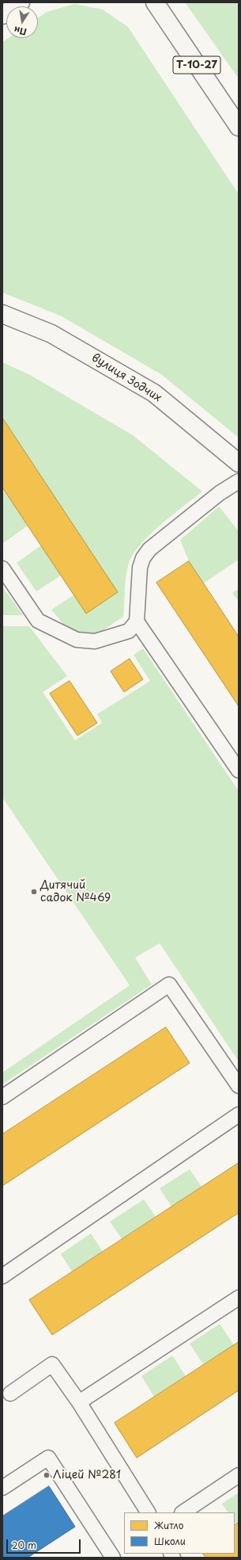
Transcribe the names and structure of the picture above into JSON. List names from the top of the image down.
{
  "streets": {
    "main road": ["Т-10-27", "вулиця Зодчих"]
  },
  "places": ["Дитячий садок №469", "Ліцей №281"],
  "legend": ["Житло", "Школи"],
  "scale_bar": "20 m",
  "north": "bottom"
}
